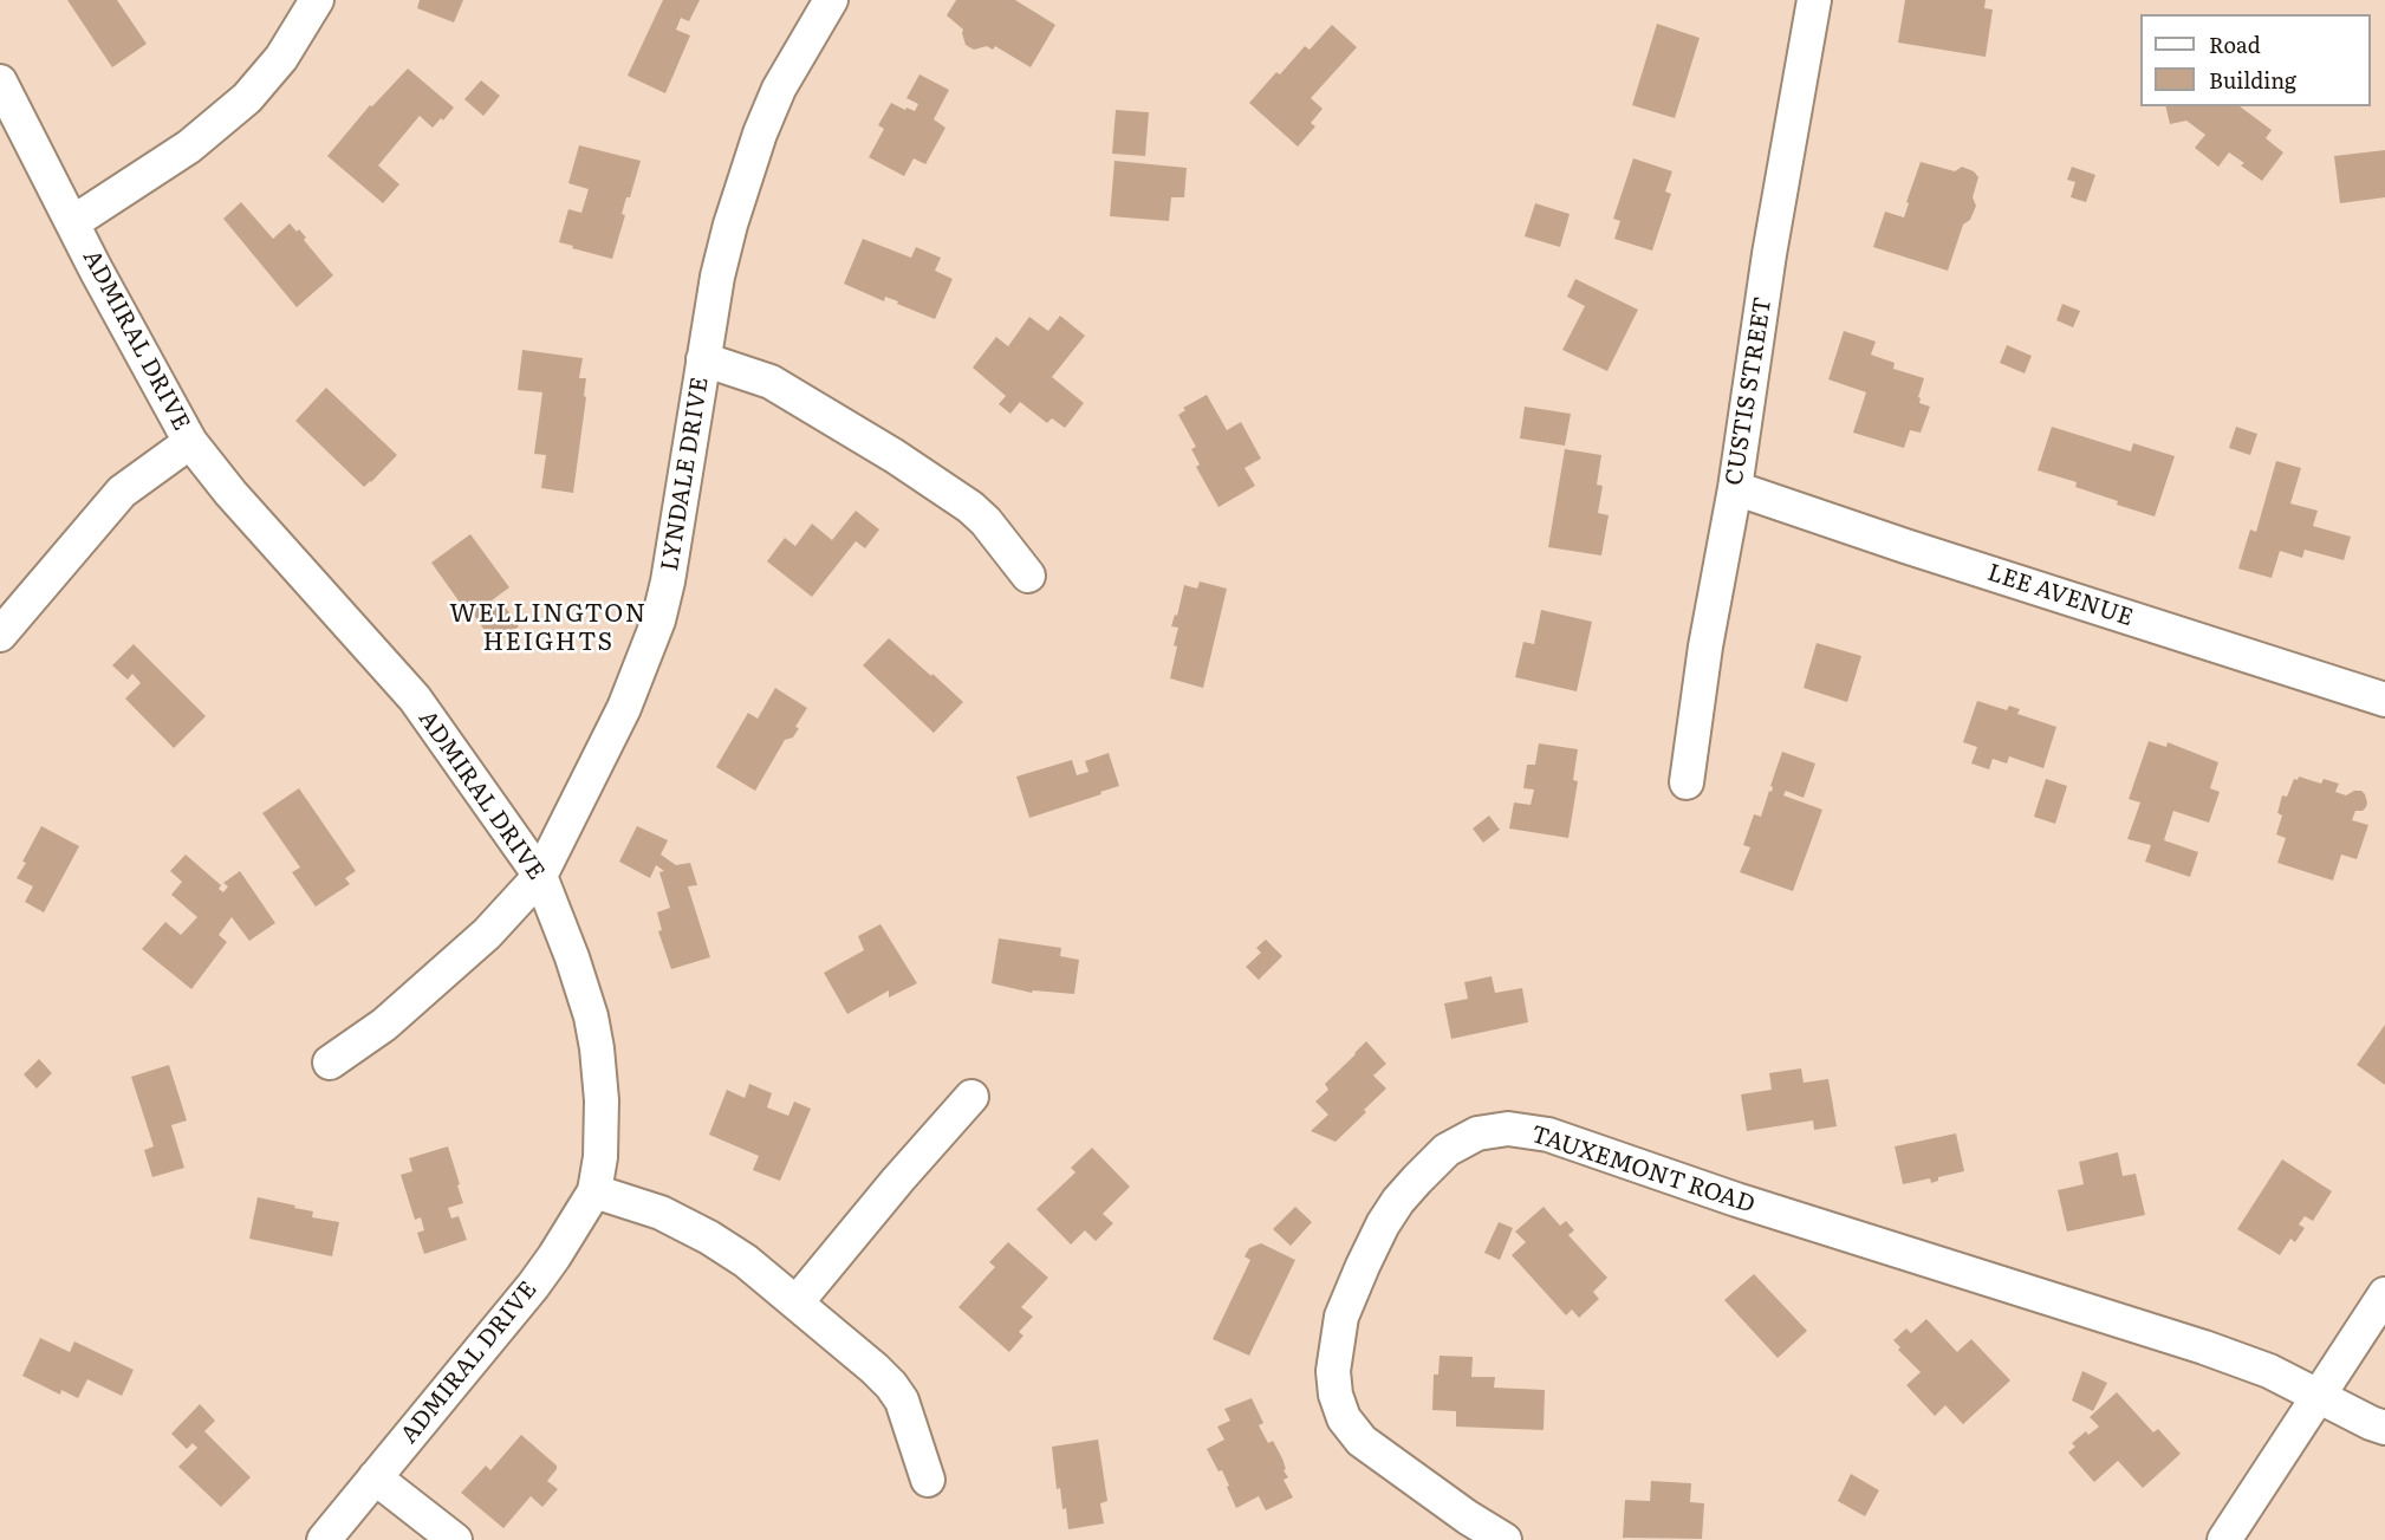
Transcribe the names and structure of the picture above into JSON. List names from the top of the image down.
{
  "streets": {
    "street": [
      "ADMIRAL DRIVE",
      "CUSTIS STREET",
      "LYNDALE DRIVE",
      "LEE AVENUE",
      "TAUXEMONT ROAD"
    ]
  },
  "crossings": [
    ["ADMIRAL DRIVE", "LYNDALE DRIVE"],
    ["CUSTIS STREET", "LEE AVENUE"]
  ],
  "districts": ["WELLINGTON HEIGHTS"],
  "legend": ["Road", "Building"]
}
